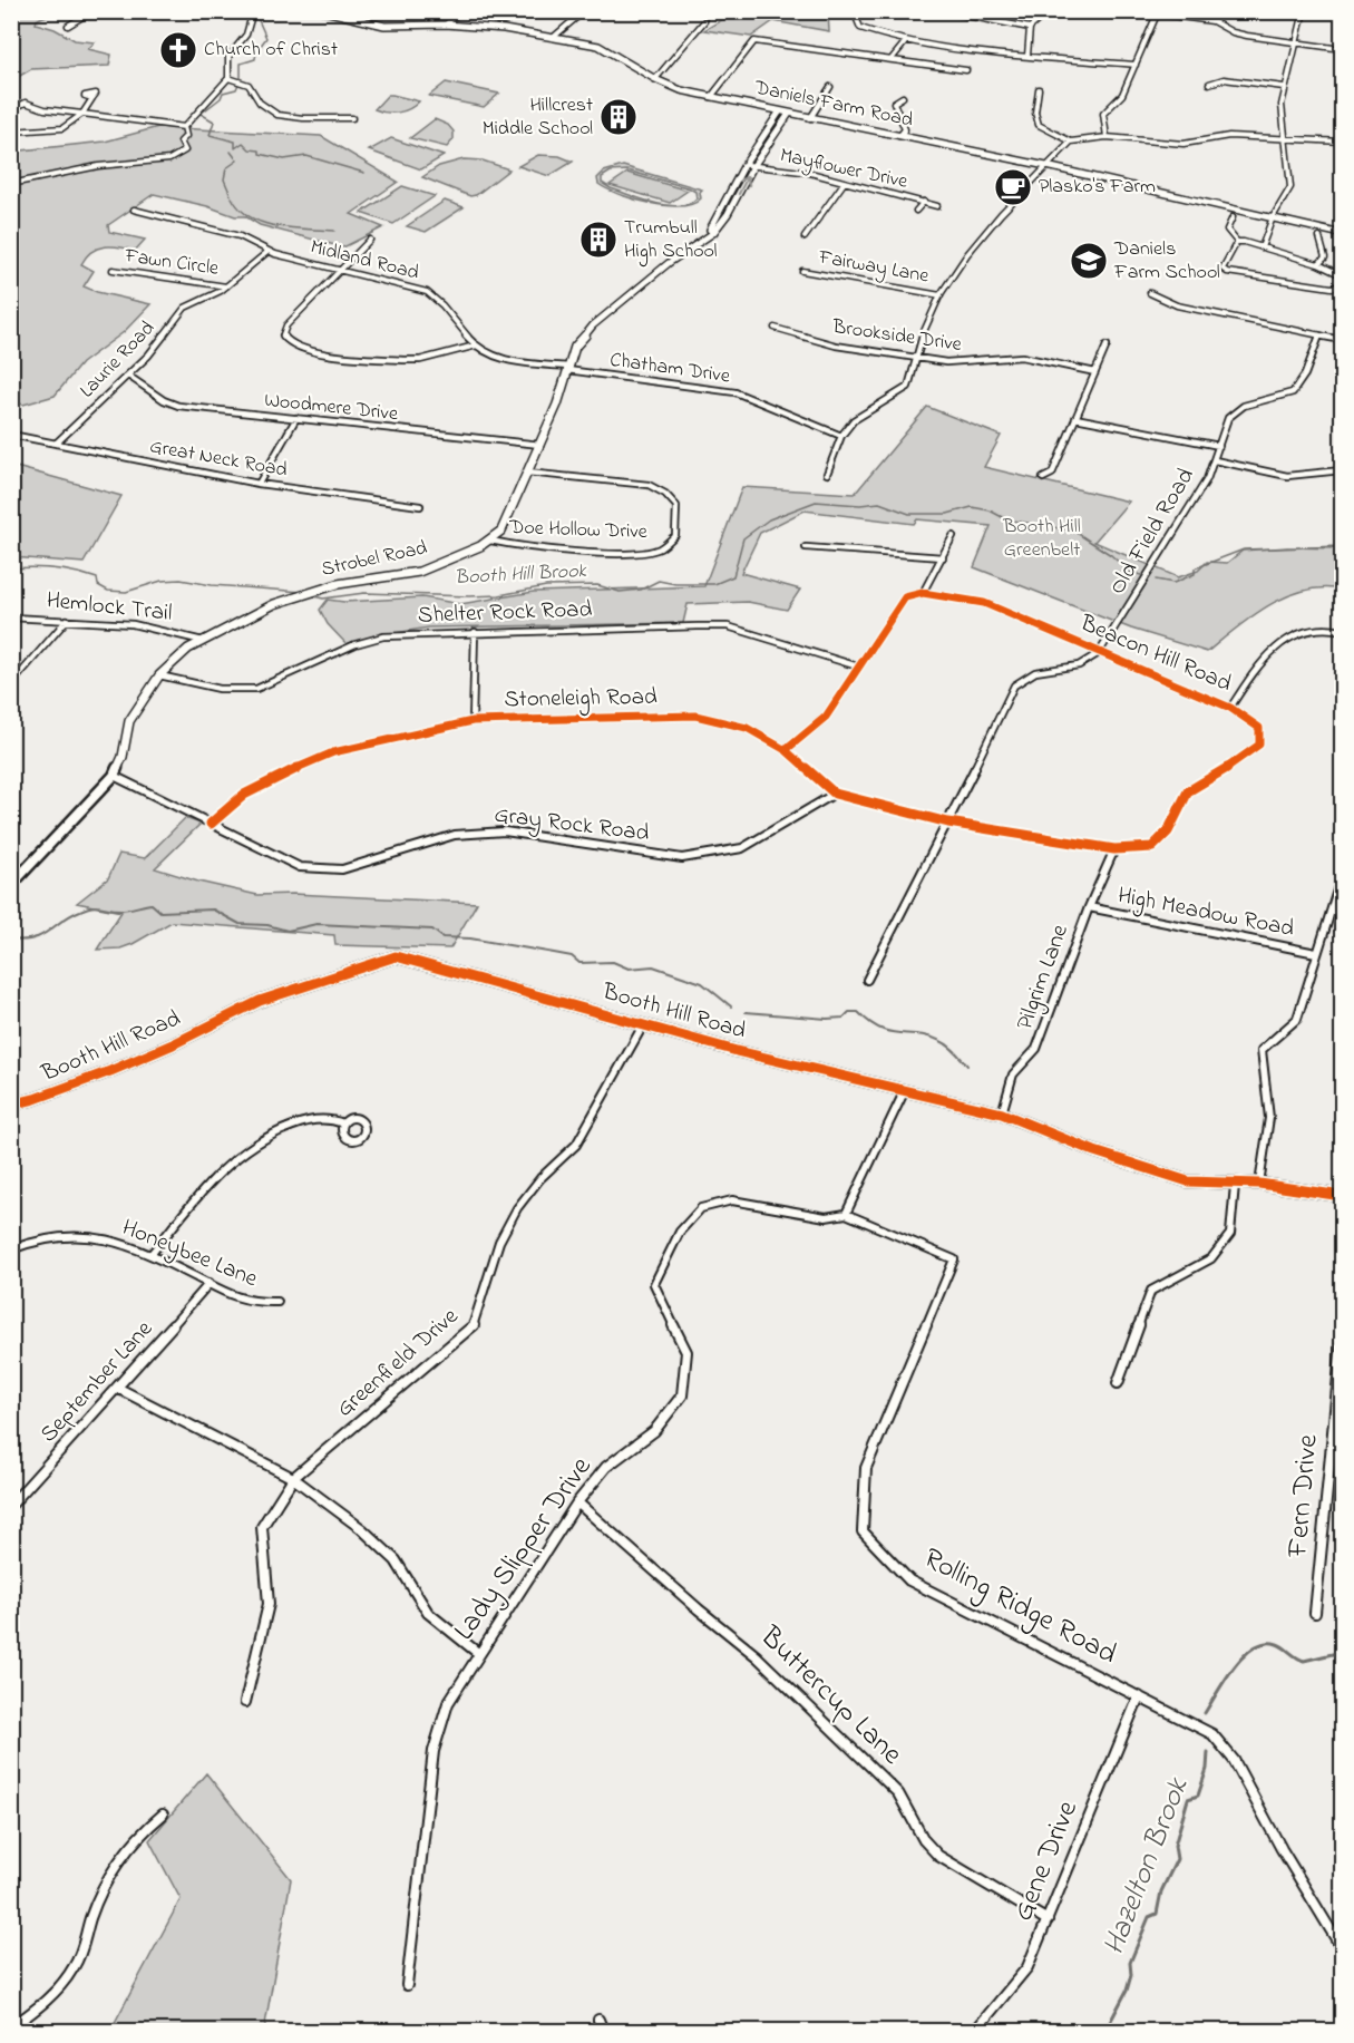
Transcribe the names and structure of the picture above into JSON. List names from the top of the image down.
{
  "streets": {
    "main road": ["Daniels Farm Road"],
    "street": [
      "Mayflower Drive",
      "Midland Road",
      "Fawn Circle",
      "Fairway Lane",
      "Brookside Drive",
      "Laurie Road",
      "Chatham Drive",
      "Woodmere Drive",
      "Great Neck Road",
      "Doe Hollow Drive",
      "Old Field Road",
      "Strobel Road",
      "Hemlock Trail",
      "Shelter Rock Road",
      "Beacon Hill Road",
      "Stoneleigh Road",
      "Gray Rock Road",
      "High Meadow Road",
      "Pilgrim Lane",
      "Booth Hill Road",
      "Honeybee Lane",
      "Greenfield Drive",
      "September Lane",
      "Fern Drive",
      "Lady Slipper Drive",
      "Rolling Ridge Road",
      "Buttercup Lane",
      "Gene Drive"
    ]
  },
  "crossings": [
    ["Daniels Farm Road", "Strobel Road"],
    ["Mayflower Drive", "Strobel Road"],
    ["Midland Road", "Laurie Road"],
    ["Midland Road", "Chatham Drive"],
    ["Midland Road", "Strobel Road"],
    ["Fawn Circle", "Laurie Road"],
    ["Laurie Road", "Woodmere Drive"],
    ["Laurie Road", "Great Neck Road"],
    ["Chatham Drive", "Strobel Road"],
    ["Woodmere Drive", "Strobel Road"],
    ["Doe Hollow Drive", "Strobel Road"],
    ["Old Field Road", "Beacon Hill Road"],
    ["Strobel Road", "Hemlock Trail"],
    ["Strobel Road", "Shelter Rock Road"],
    ["Strobel Road", "Gray Rock Road"],
    ["Shelter Rock Road", "Beacon Hill Road"],
    ["Beacon Hill Road", "Stoneleigh Road"],
    ["Beacon Hill Road", "Pilgrim Lane"],
    ["Stoneleigh Road", "Gray Rock Road"],
    ["High Meadow Road", "Pilgrim Lane"],
    ["Pilgrim Lane", "Booth Hill Road"],
    ["Booth Hill Road", "Greenfield Drive"],
    ["Honeybee Lane", "September Lane"],
    ["Lady Slipper Drive", "Rolling Ridge Road"],
    ["Lady Slipper Drive", "Buttercup Lane"],
    ["Rolling Ridge Road", "Gene Drive"],
    ["Buttercup Lane", "Gene Drive"]
  ],
  "water": ["Booth Hill Brook", "Hazelton Brook"],
  "parks": ["Booth Hill Greenbelt"],
  "places": {
    "church": ["Church of Christ"],
    "building": ["Hillcrest Middle School", "Trumbull High School"],
    "cafe": ["Plasko's Farm"],
    "school or university": ["Daniels Farm School"]
  }
}
